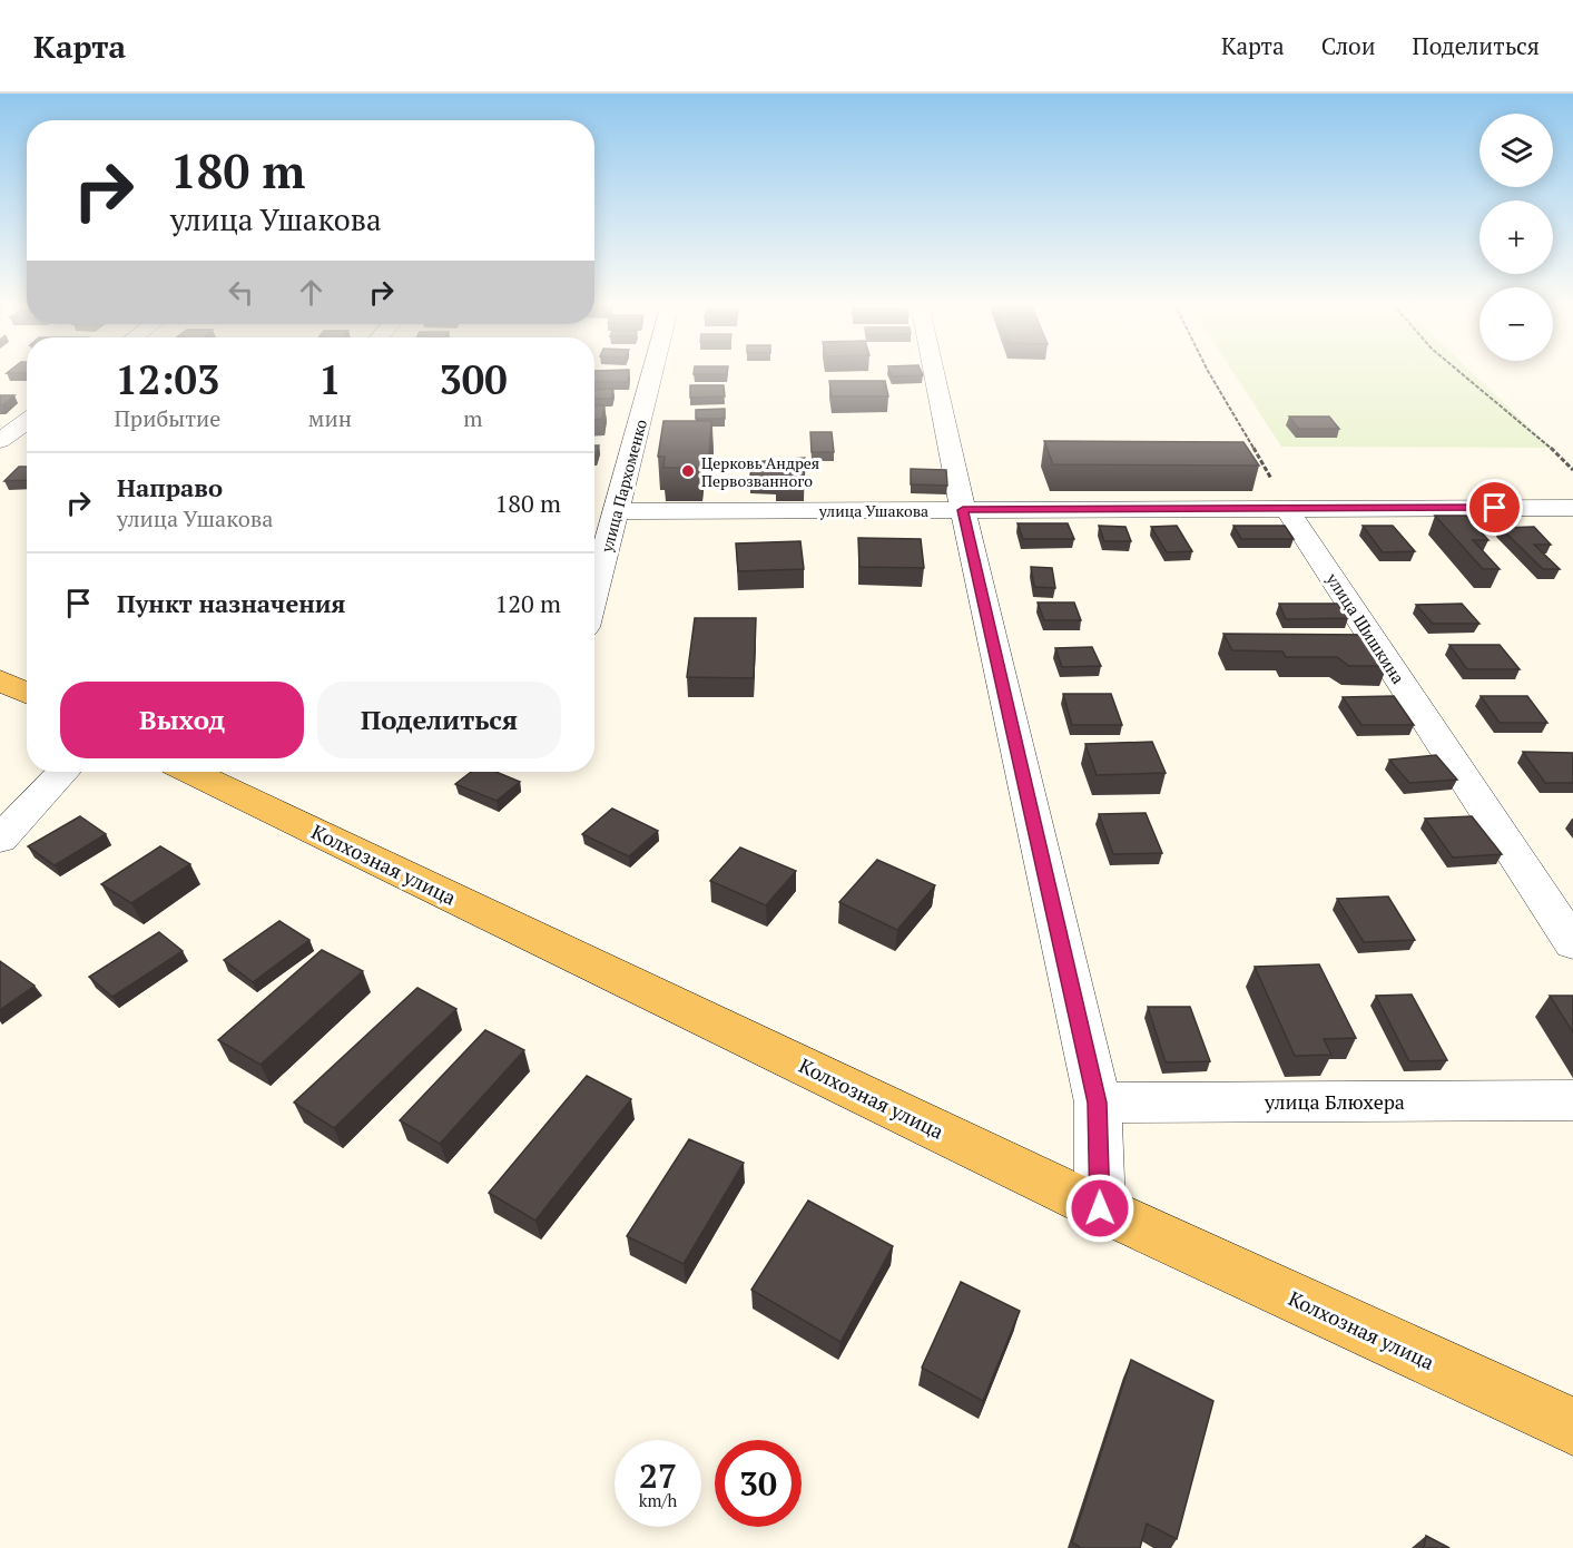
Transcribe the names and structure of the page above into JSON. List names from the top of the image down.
{
  "streets": {
    "main road": ["Колхозная улица"],
    "street": [
      "улица Пархоменко",
      "улица Ушакова",
      "улица Шишкина",
      "улица Блюхера"
    ]
  },
  "crossings": [
    ["улица Пархоменко", "улица Ушакова"],
    ["улица Ушакова", "улица Шишкина"]
  ],
  "places": ["Церковь Андрея Первозванного"],
  "page": {
    "header": "Карта",
    "nav": ["Карта", "Слои", "Поделиться"],
    "map_buttons": ["+", "−"],
    "turn": ["180 m", "улица Ушакова"],
    "eta": [
      "12:03",
      "Прибытие",
      "1",
      "мин",
      "300",
      "m"
    ],
    "list": [
      {
        "name": "Направо",
        "note": "улица Ушакова",
        "value": "180 m"
      },
      {
        "name": "Пункт назначения",
        "value": "120 m"
      }
    ],
    "buttons": ["Выход", "Поделиться"],
    "speed": "27 km/h",
    "limit": "30"
  }
}
